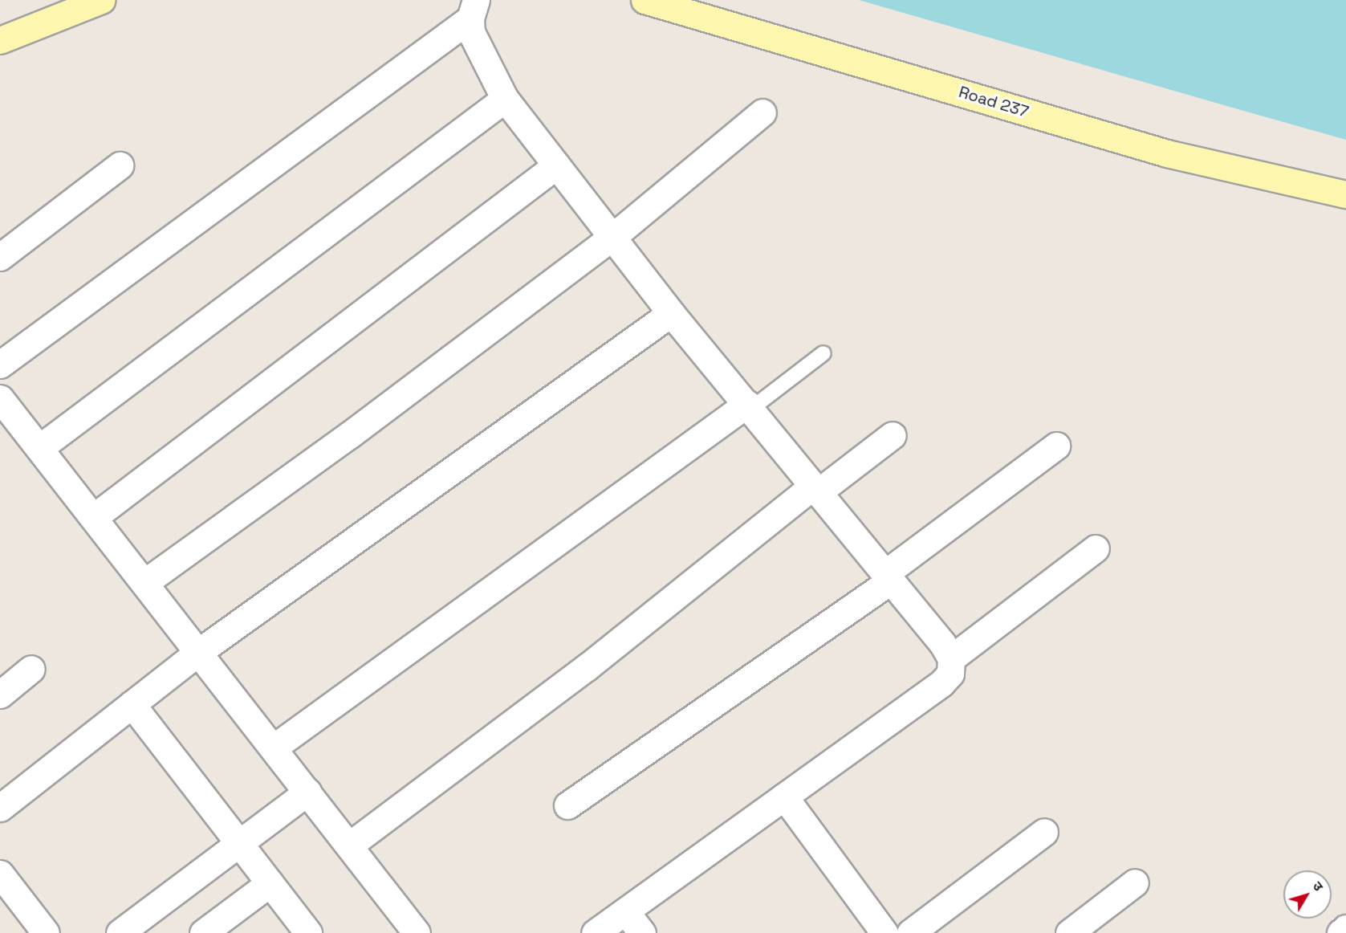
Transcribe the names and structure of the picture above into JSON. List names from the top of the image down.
{
  "streets": {
    "street": ["Road 237"]
  },
  "north": "top right"
}
